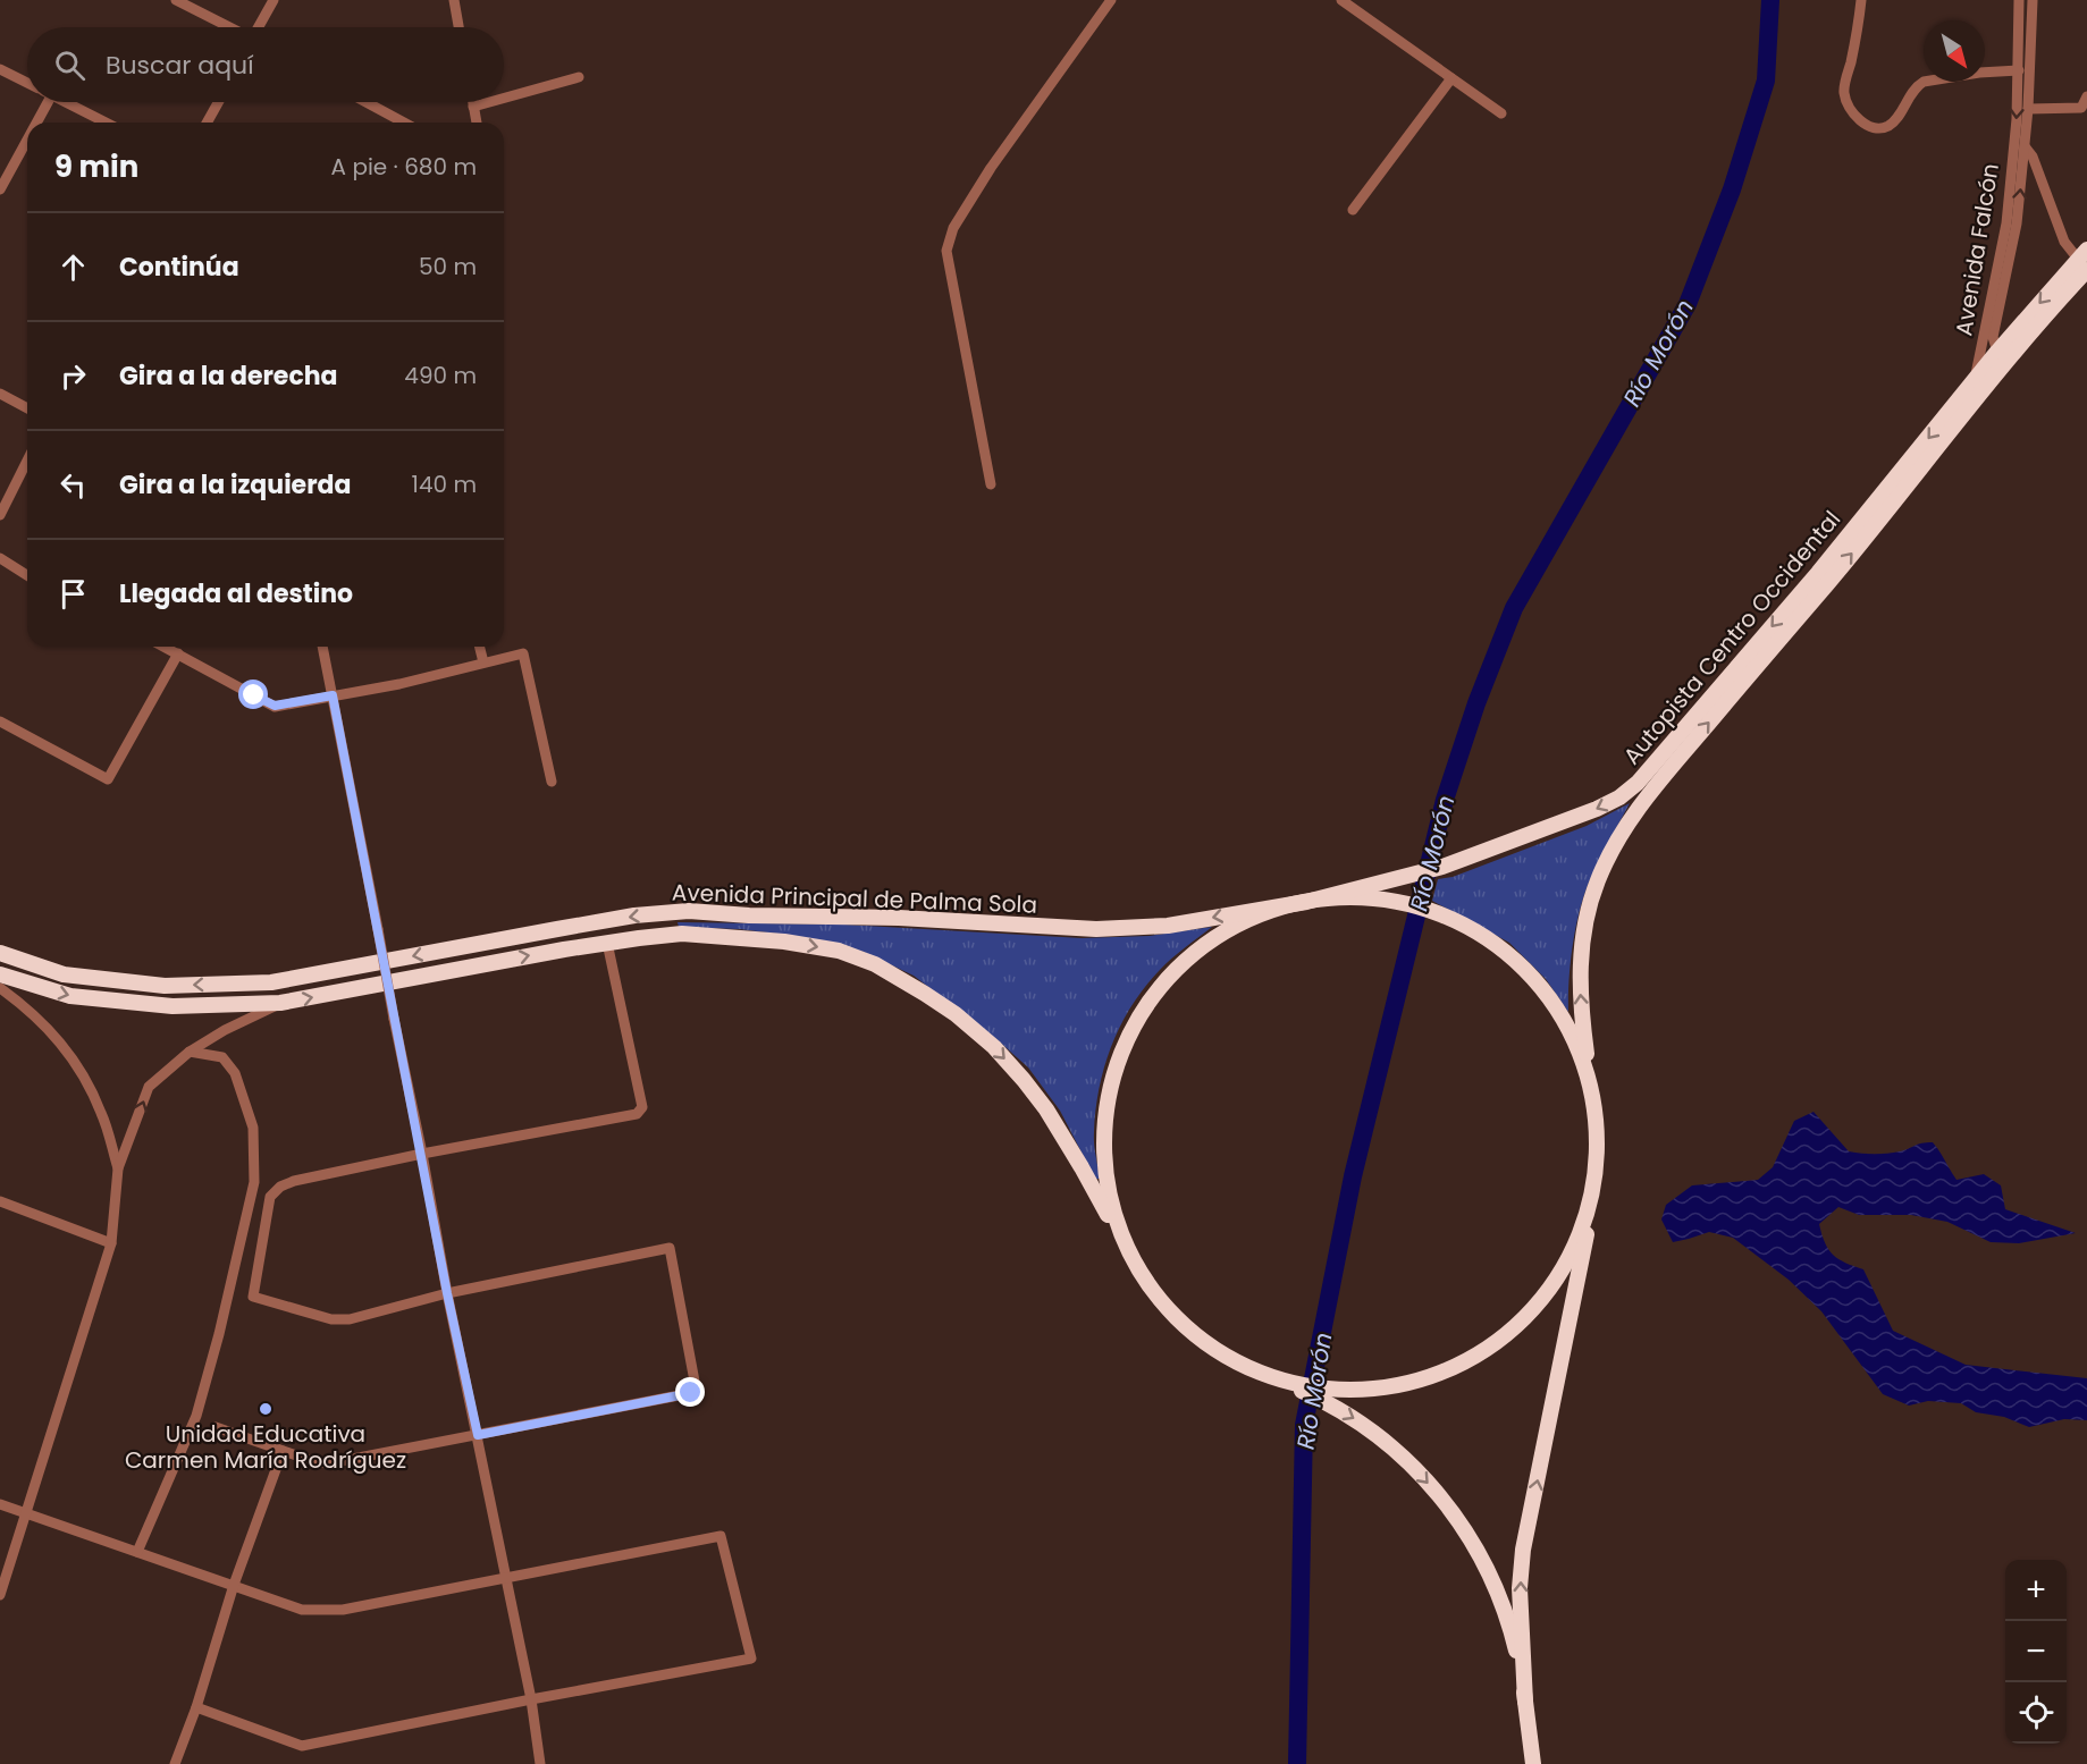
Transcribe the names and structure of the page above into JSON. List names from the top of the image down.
{
  "streets": {
    "highway": ["Autopista Centro Occidental", "Avenida Principal de Palma Sola"],
    "street": ["Avenida Falcón"]
  },
  "crossings": [
    ["Avenida Falcón", "Autopista Centro Occidental"],
    ["Autopista Centro Occidental", "Avenida Principal de Palma Sola"]
  ],
  "water": ["Río Morón"],
  "places": ["Unidad Educativa Carmen María Rodríguez"],
  "north": "bottom right",
  "page": {
    "search": "Buscar aquí",
    "heading": ["9 min", "A pie · 680 m"],
    "list": [
      ["Continúa", "50 m"],
      ["Gira a la derecha", "490 m"],
      ["Gira a la izquierda", "140 m"],
      "Llegada al destino"
    ],
    "map_buttons": ["+", "−"]
  }
}
